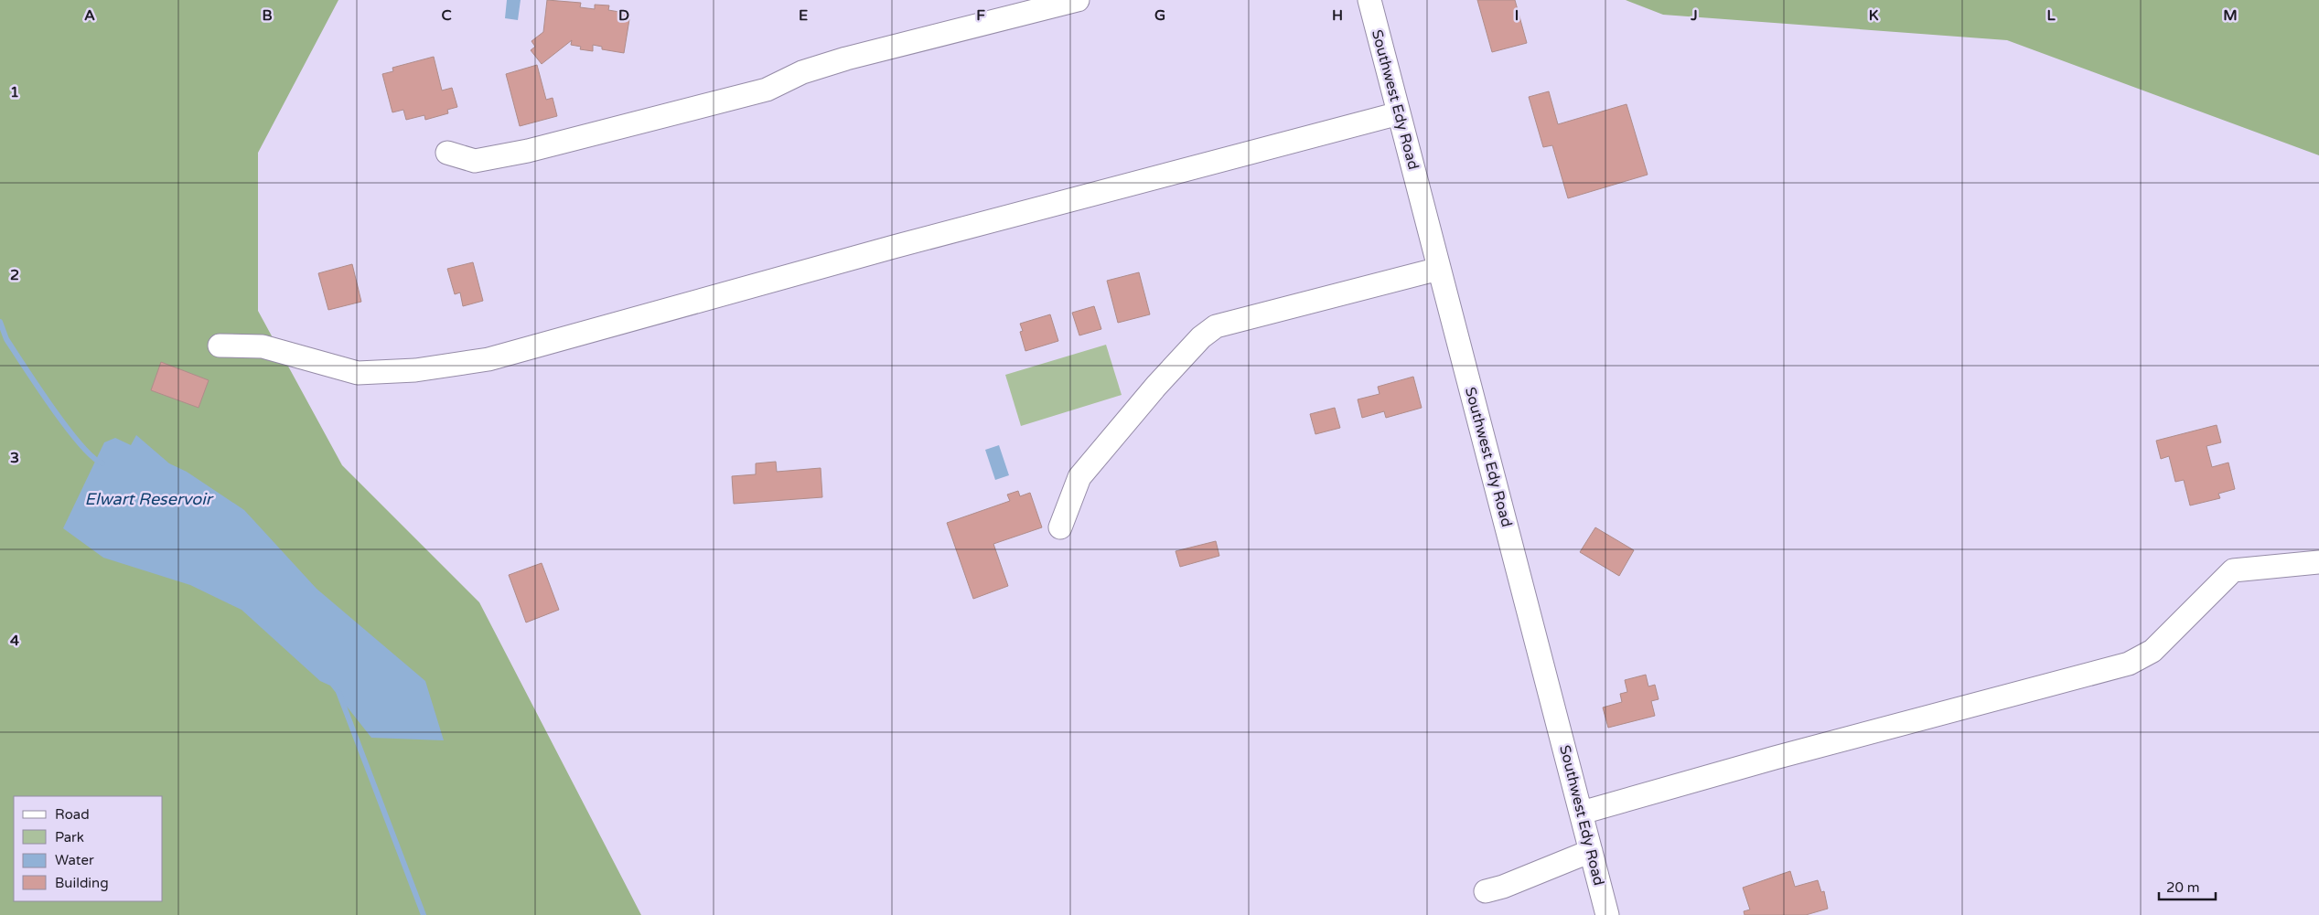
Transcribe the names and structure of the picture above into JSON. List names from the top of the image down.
{
  "streets": {
    "street": ["Southwest Edy Road"]
  },
  "water": ["Elwart Reservoir"],
  "legend": [
    "Road",
    "Park",
    "Water",
    "Building"
  ],
  "scale_bar": "20 m",
  "grid": {
    "columns": [
      "A",
      "B",
      "C",
      "D",
      "E",
      "F",
      "G",
      "H",
      "I",
      "J",
      "K",
      "L",
      "M"
    ],
    "rows": [
      "1",
      "2",
      "3",
      "4"
    ]
  }
}
